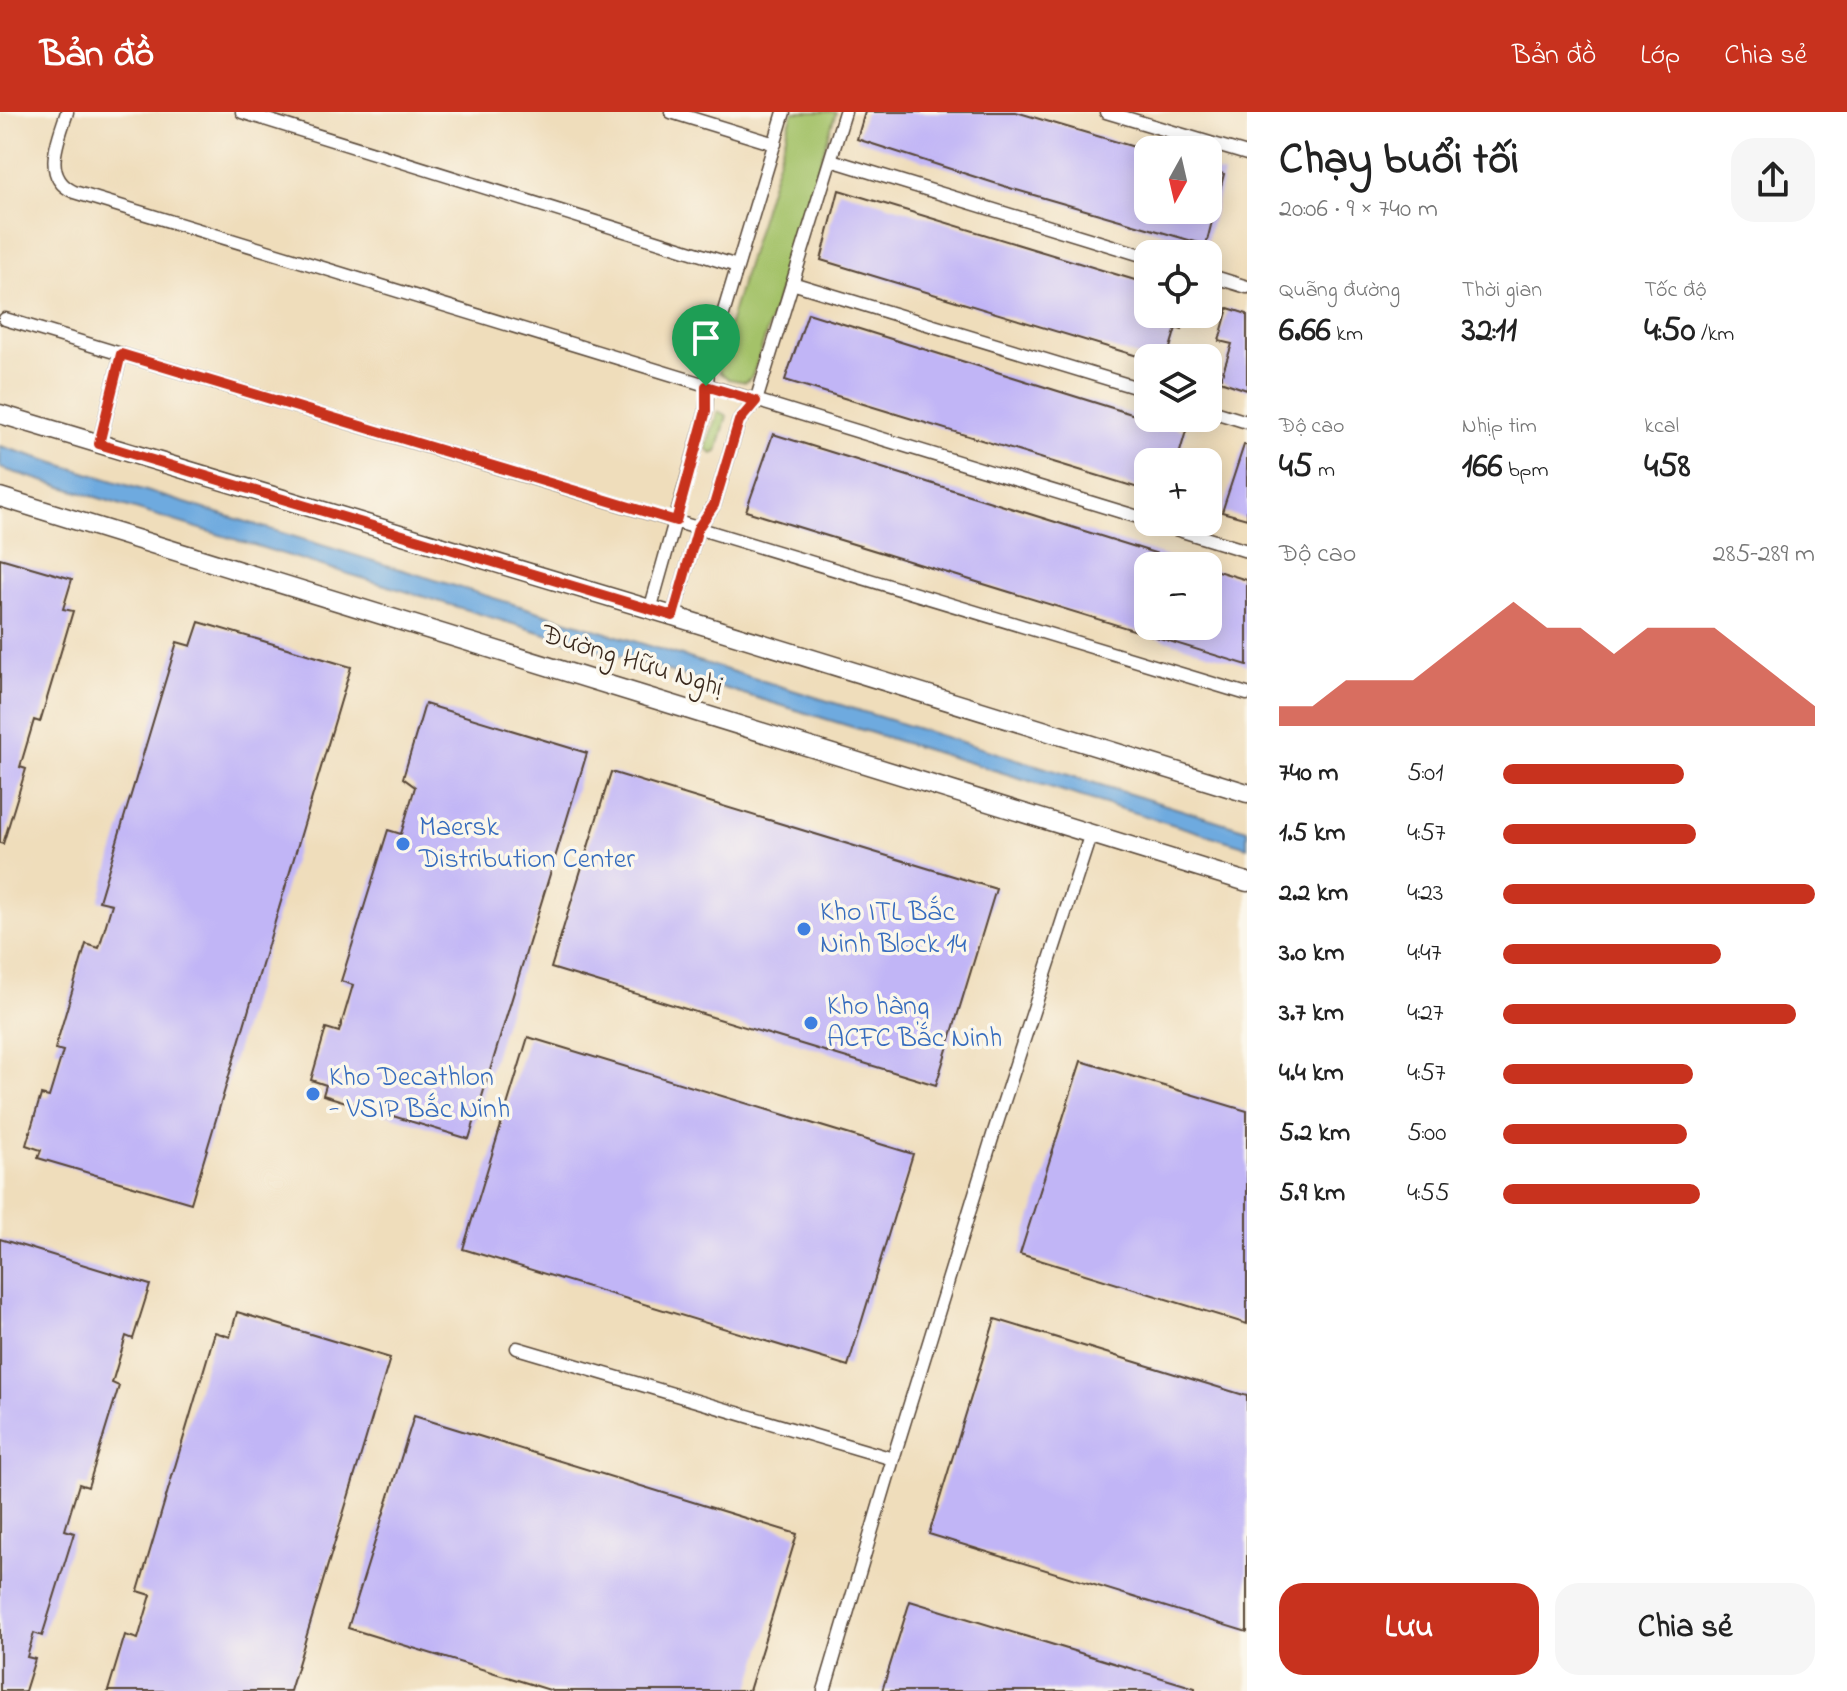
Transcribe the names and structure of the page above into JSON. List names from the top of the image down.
{
  "streets": {
    "main road": ["Đường Hữu Nghị"]
  },
  "places": [
    "Maersk Distribution Center",
    "Kho ITL Bắc Ninh Block 14",
    "Kho hàng ACFC Bắc Ninh",
    "Kho Decathlon - VSIP Bắc Ninh"
  ],
  "north": "bottom",
  "page": {
    "header": "Bản đồ",
    "nav": ["Bản đồ", "Lớp", "Chia sẻ"],
    "heading": ["Chạy buổi tối", "20:06 · 9 × 740 m"],
    "map_buttons": ["+", "−"],
    "stats": [
      ["Quãng đường", "6.66 km"],
      ["Thời gian", "32:11"],
      ["Tốc độ", "4:50 /km"],
      ["Độ cao", "45 m"],
      ["Nhịp tim", "166 bpm"],
      ["kcal", "458"]
    ],
    "chart": ["Độ cao", "285–289 m"],
    "list": [
      {
        "name": "740 m",
        "note": "5:01"
      },
      {
        "name": "1.5 km",
        "note": "4:57"
      },
      {
        "name": "2.2 km",
        "note": "4:23"
      },
      {
        "name": "3.0 km",
        "note": "4:47"
      },
      {
        "name": "3.7 km",
        "note": "4:27"
      },
      {
        "name": "4.4 km",
        "note": "4:57"
      },
      {
        "name": "5.2 km",
        "note": "5:00"
      },
      {
        "name": "5.9 km",
        "note": "4:55"
      }
    ],
    "buttons": ["Lưu", "Chia sẻ"]
  }
}
